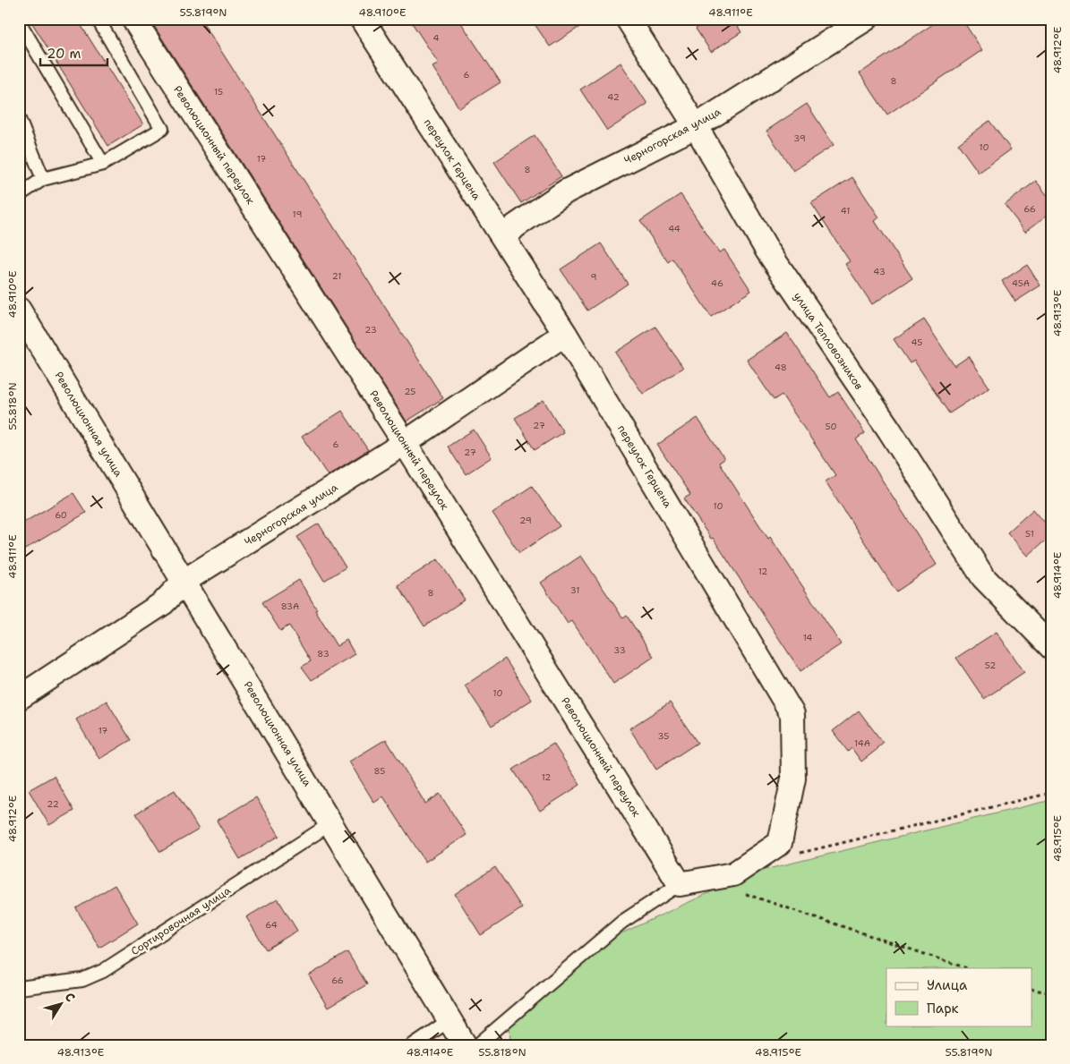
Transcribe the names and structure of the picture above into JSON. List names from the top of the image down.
{
  "streets": {
    "street": [
      "Черногорская улица",
      "Революционный переулок",
      "переулок Герцена",
      "улица Тепловозников",
      "Революционная улица"
    ],
    "lane": ["Сортировочная улица"]
  },
  "crossings": [
    ["Черногорская улица", "Революционный переулок"],
    ["Черногорская улица", "переулок Герцена"],
    ["Черногорская улица", "улица Тепловозников"],
    ["Черногорская улица", "Революционная улица"],
    ["Революционный переулок", "переулок Герцена"],
    ["Революционная улица", "Сортировочная улица"]
  ],
  "house_numbers": [
    "4",
    "6",
    "8",
    "15",
    "42",
    "39",
    "10",
    "17",
    "8",
    "66",
    "41",
    "19",
    "44",
    "43",
    "21",
    "9",
    "46",
    "45А",
    "23",
    "45",
    "48",
    "25",
    "27",
    "50",
    "6",
    "27",
    "10",
    "60",
    "29",
    "51",
    "12",
    "31",
    "8",
    "83А",
    "14",
    "33",
    "83",
    "52",
    "10",
    "17",
    "35",
    "14А",
    "85",
    "12",
    "22",
    "64",
    "66"
  ],
  "legend": ["Улица", "Парк"],
  "scale_bar": "20 m",
  "north": "top right",
  "coordinates": [
    "55.819°N",
    "48.910°E",
    "48.911°E",
    "48.912°E",
    "48.913°E",
    "55.818°N",
    "48.914°E",
    "48.915°E"
  ]
}
